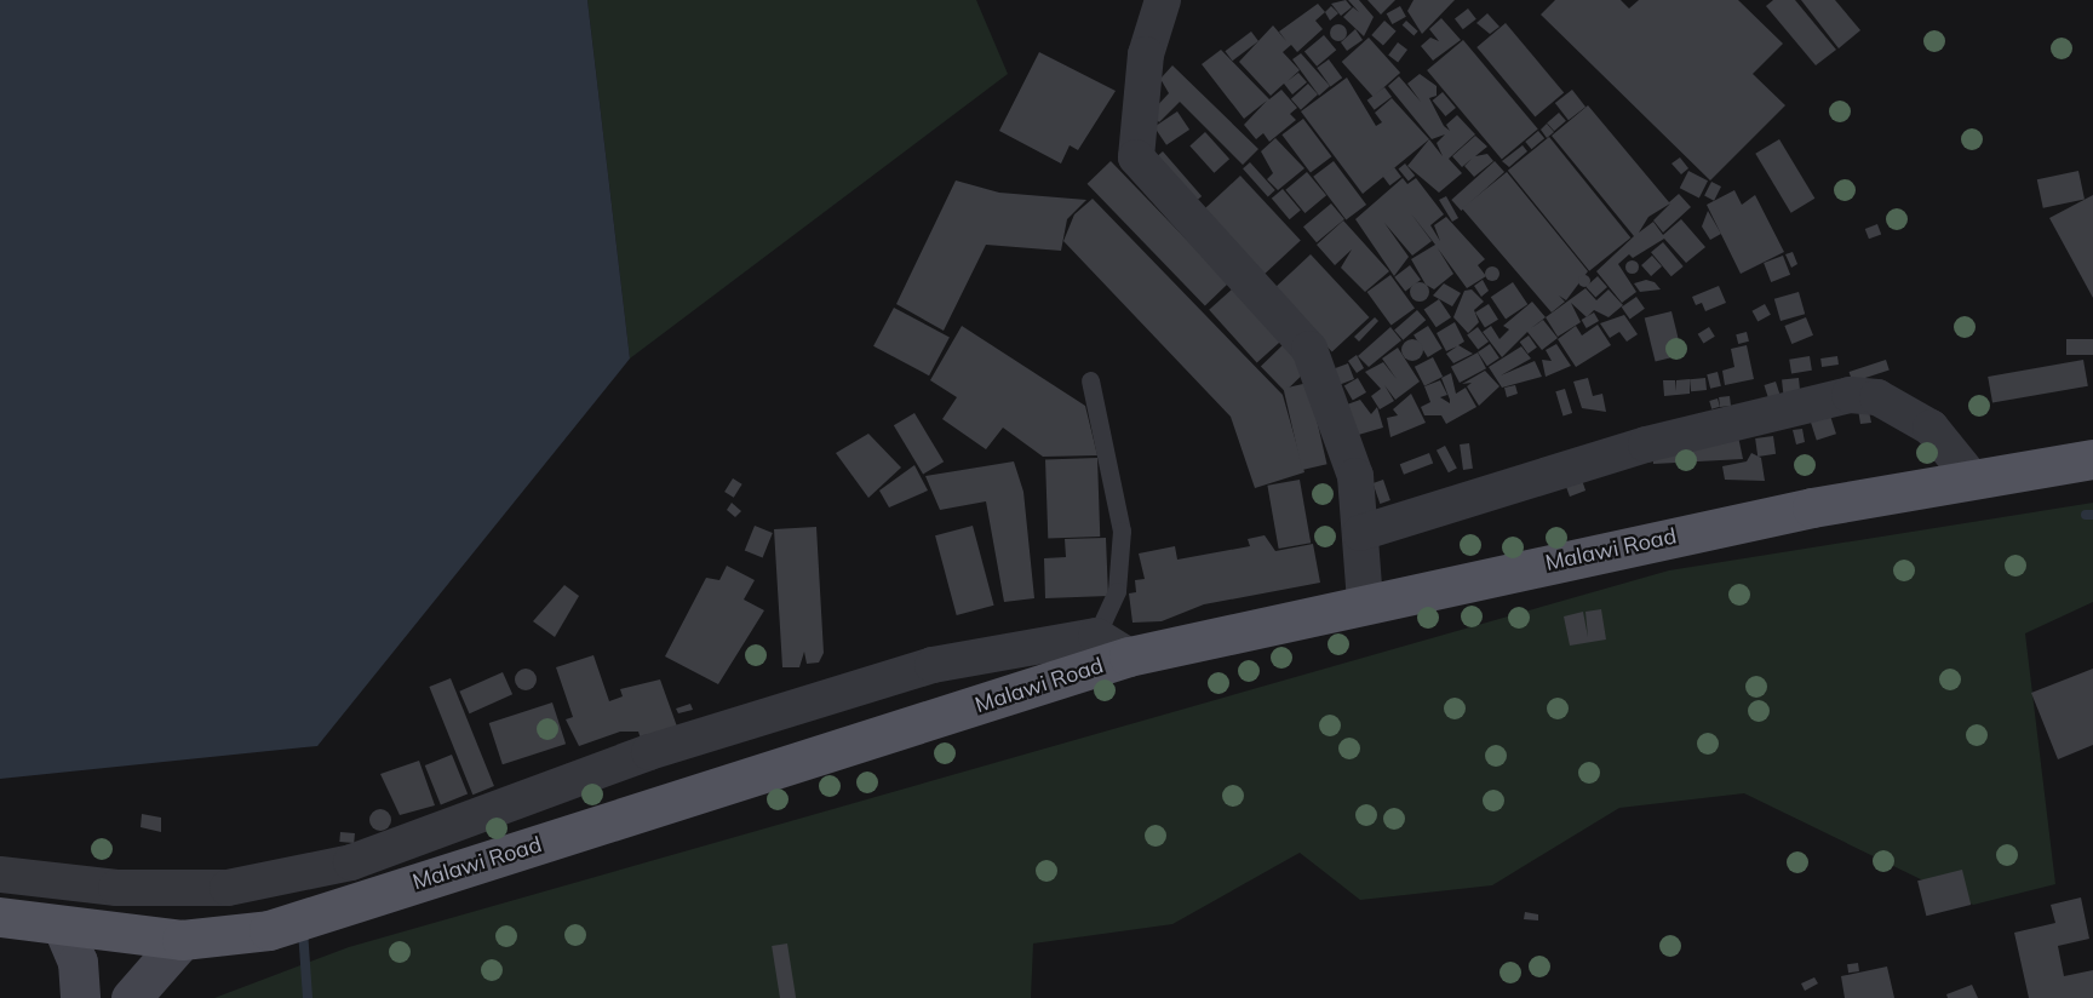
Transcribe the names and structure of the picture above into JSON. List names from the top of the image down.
{
  "streets": {
    "main road": ["Malawi Road"]
  }
}
